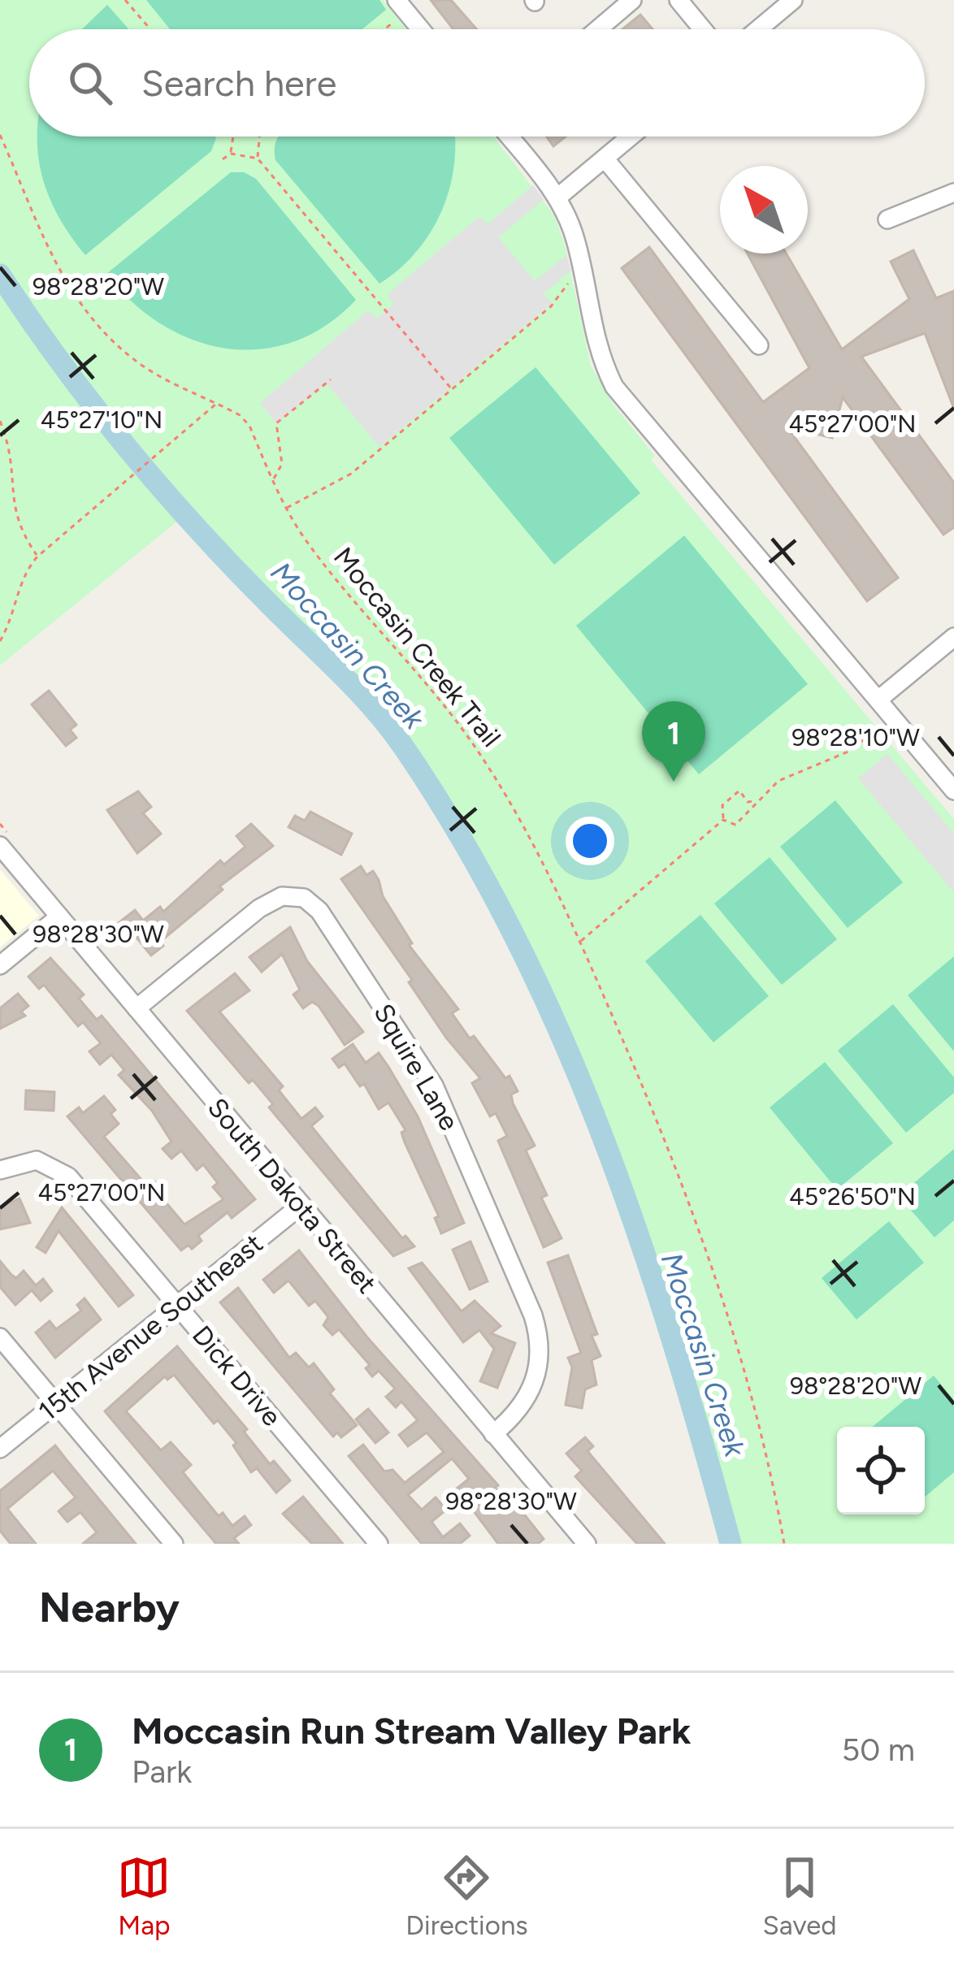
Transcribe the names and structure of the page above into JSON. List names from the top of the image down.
{
  "streets": {
    "street": [
      "Squire Lane",
      "South Dakota Street",
      "15th Avenue Southeast",
      "Dick Drive"
    ],
    "path": ["Moccasin Creek Trail"]
  },
  "crossings": [
    ["Squire Lane", "South Dakota Street"],
    ["South Dakota Street", "15th Avenue Southeast"],
    ["15th Avenue Southeast", "Dick Drive"]
  ],
  "water": ["Moccasin Creek"],
  "north": "top left",
  "page": {
    "search": "Search here",
    "pins": "1",
    "heading": "Nearby",
    "list": [
      {
        "mark": "1",
        "name": "Moccasin Run Stream Valley Park",
        "note": "Park",
        "value": "50 m"
      }
    ],
    "nav": ["Map", "Directions", "Saved"]
  },
  "coordinates": [
    "98°28'20\"W",
    "45°27'10\"N",
    "45°27'00\"N",
    "98°28'10\"W",
    "98°28'30\"W",
    "45°26'50\"N"
  ]
}
